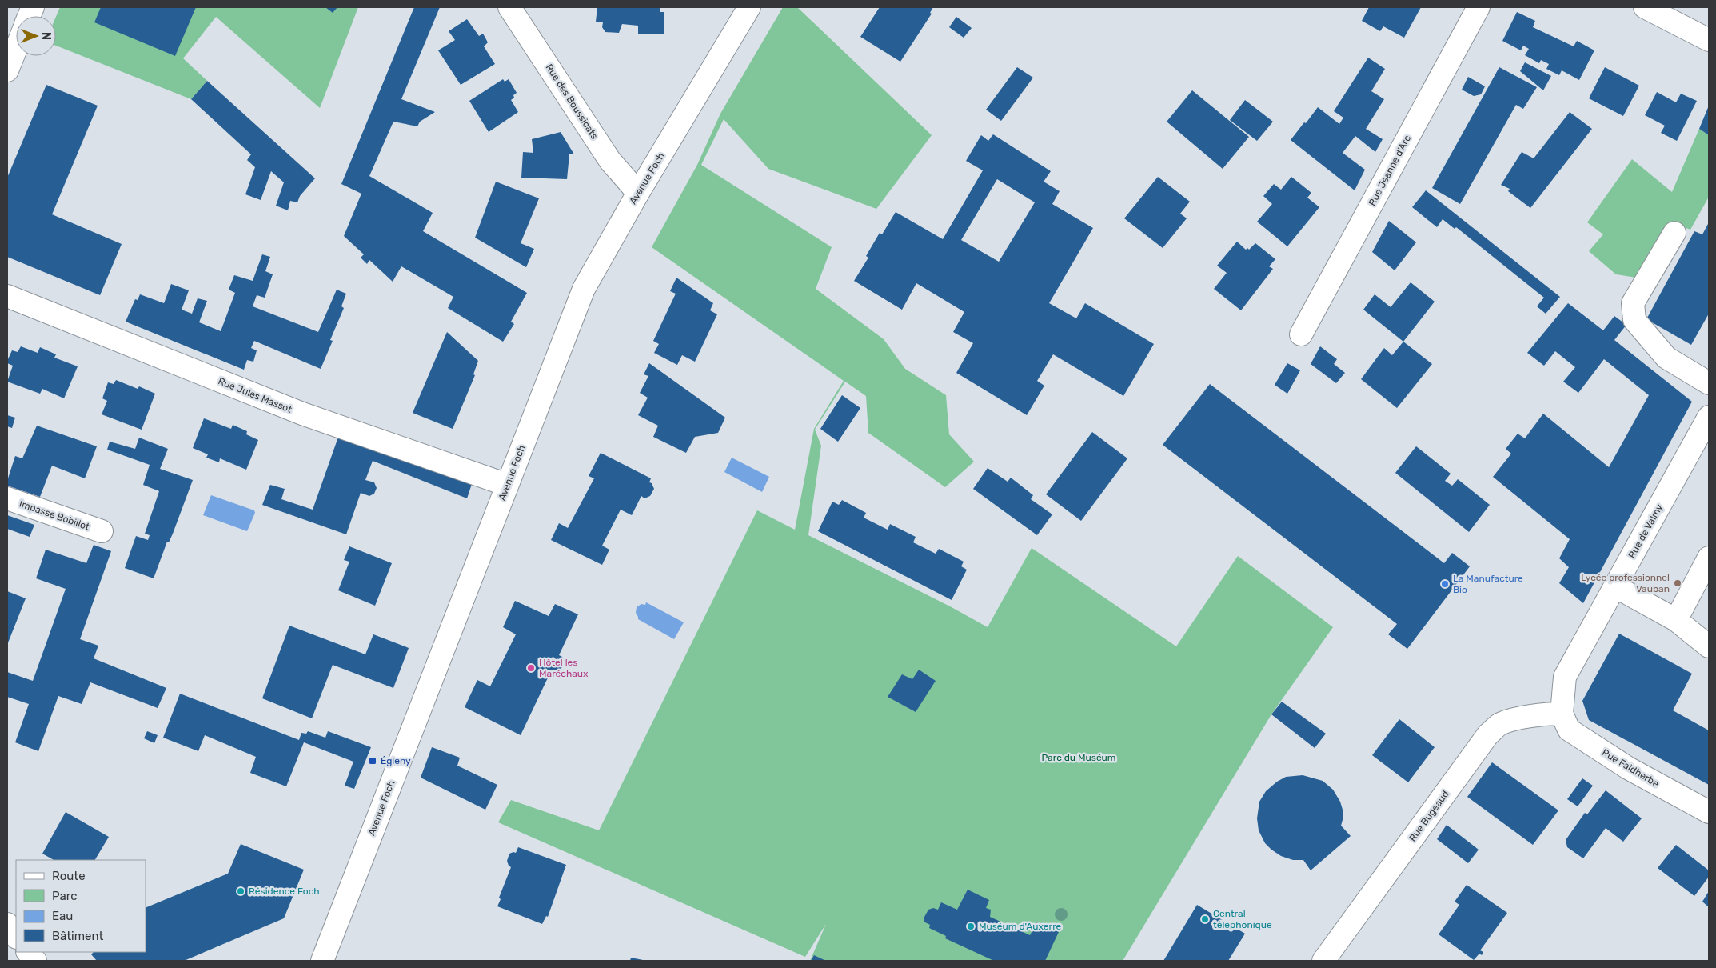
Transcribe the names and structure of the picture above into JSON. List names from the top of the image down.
{
  "streets": {
    "street": [
      "Rue des Boussicats",
      "Rue Jeanne d'Arc",
      "Avenue Foch",
      "Rue Jules Massot",
      "Impasse Bobillot",
      "Rue de Valmy",
      "Rue Faidherbe",
      "Rue Bugeaud"
    ]
  },
  "crossings": [
    ["Rue des Boussicats", "Avenue Foch"],
    ["Avenue Foch", "Rue Jules Massot"],
    ["Rue de Valmy", "Rue Faidherbe"],
    ["Rue de Valmy", "Rue Bugeaud"],
    ["Rue Faidherbe", "Rue Bugeaud"]
  ],
  "parks": ["Parc du Muséum"],
  "places": {
    "other": [
      "Lycée professionnel Vauban",
      "La Manufacture Bio",
      "Hôtel les Maréchaux",
      "Résidence Foch",
      "Central téléphonique",
      "Muséum d'Auxerre"
    ],
    "transit": ["Égleny"]
  },
  "legend": [
    "Route",
    "Parc",
    "Eau",
    "Bâtiment"
  ],
  "north": "right"
}
